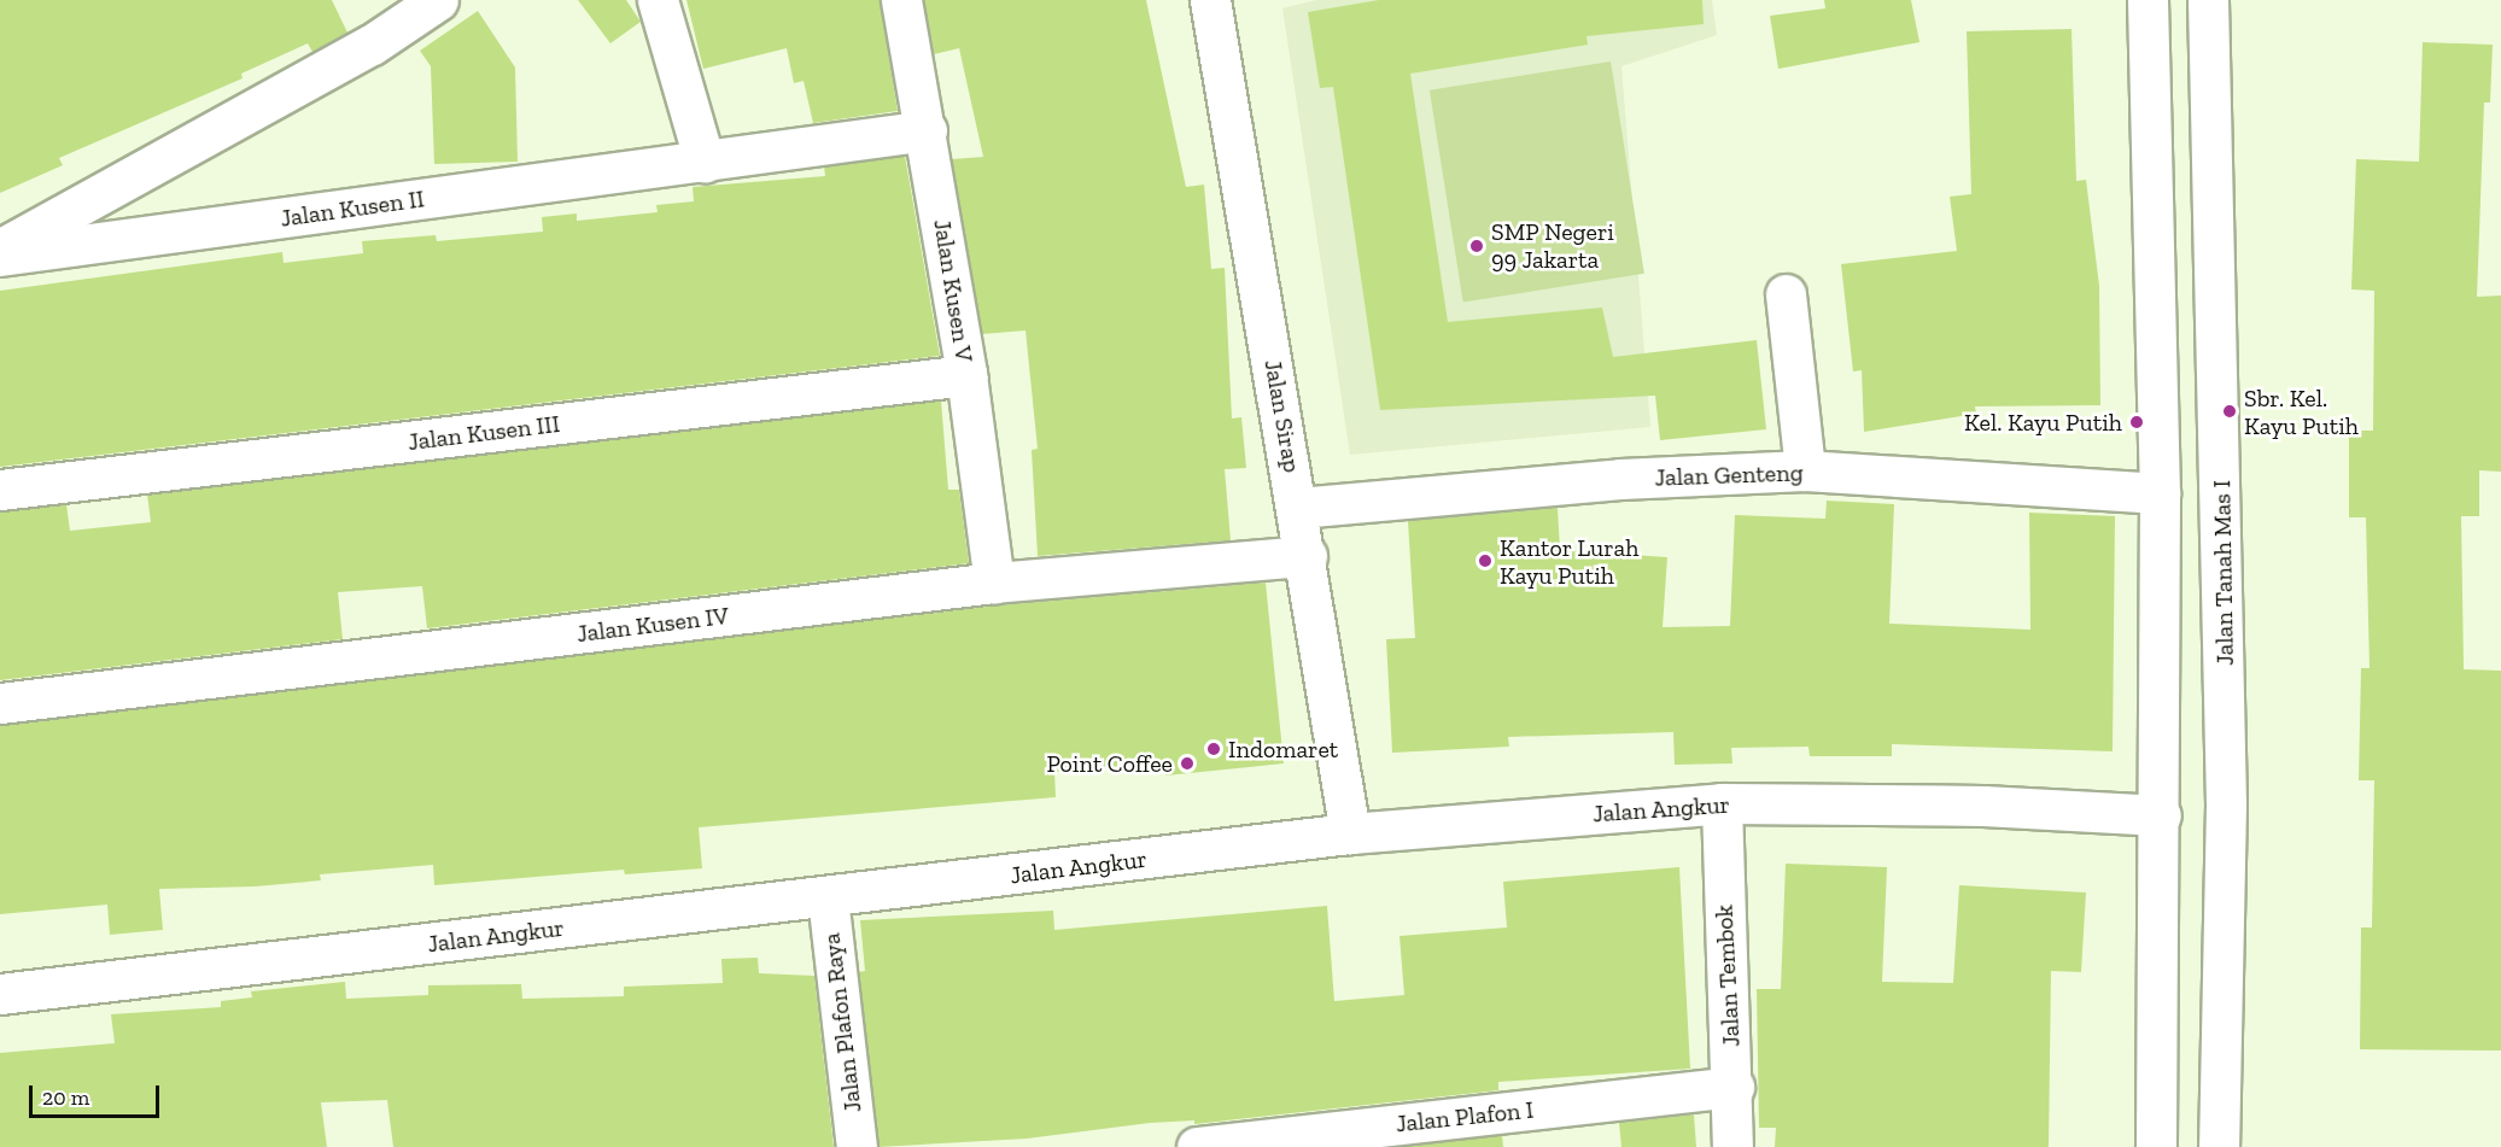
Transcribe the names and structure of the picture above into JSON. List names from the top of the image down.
{
  "streets": {
    "street": [
      "Jalan Kusen II",
      "Jalan Kusen V",
      "Jalan Sirap",
      "Jalan Kusen III",
      "Jalan Genteng",
      "Jalan Tanah Mas I",
      "Jalan Kusen IV",
      "Jalan Angkur",
      "Jalan Tembok",
      "Jalan Plafon Raya",
      "Jalan Plafon I"
    ]
  },
  "crossings": [
    ["Jalan Kusen II", "Jalan Kusen V"],
    ["Jalan Kusen V", "Jalan Kusen III"],
    ["Jalan Kusen V", "Jalan Kusen IV"],
    ["Jalan Sirap", "Jalan Genteng"],
    ["Jalan Sirap", "Jalan Kusen IV"],
    ["Jalan Sirap", "Jalan Angkur"],
    ["Jalan Angkur", "Jalan Tembok"],
    ["Jalan Angkur", "Jalan Plafon Raya"],
    ["Jalan Tembok", "Jalan Plafon I"]
  ],
  "places": [
    "SMP Negeri 99 Jakarta",
    "Sbr. Kel. Kayu Putih",
    "Kel. Kayu Putih",
    "Kantor Lurah Kayu Putih",
    "Indomaret",
    "Point Coffee"
  ],
  "scale_bar": "20 m"
}
